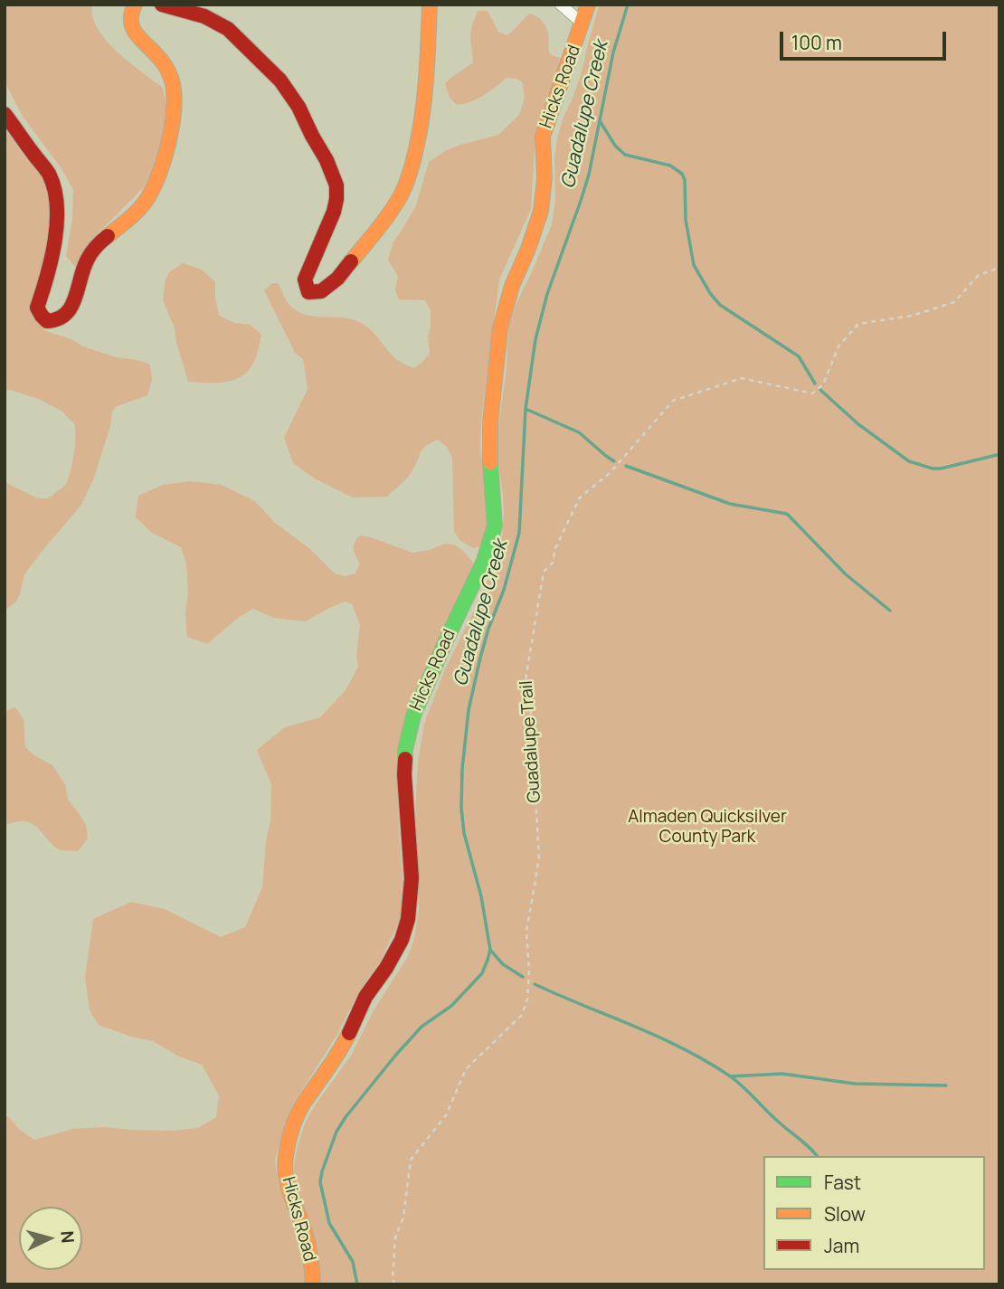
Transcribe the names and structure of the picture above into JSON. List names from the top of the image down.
{
  "streets": {
    "street": ["Hicks Road"],
    "path": ["Guadalupe Trail"]
  },
  "water": ["Guadalupe Creek"],
  "parks": ["Almaden Quicksilver County Park"],
  "legend": ["Fast", "Slow", "Jam"],
  "scale_bar": "100 m",
  "north": "right"
}
